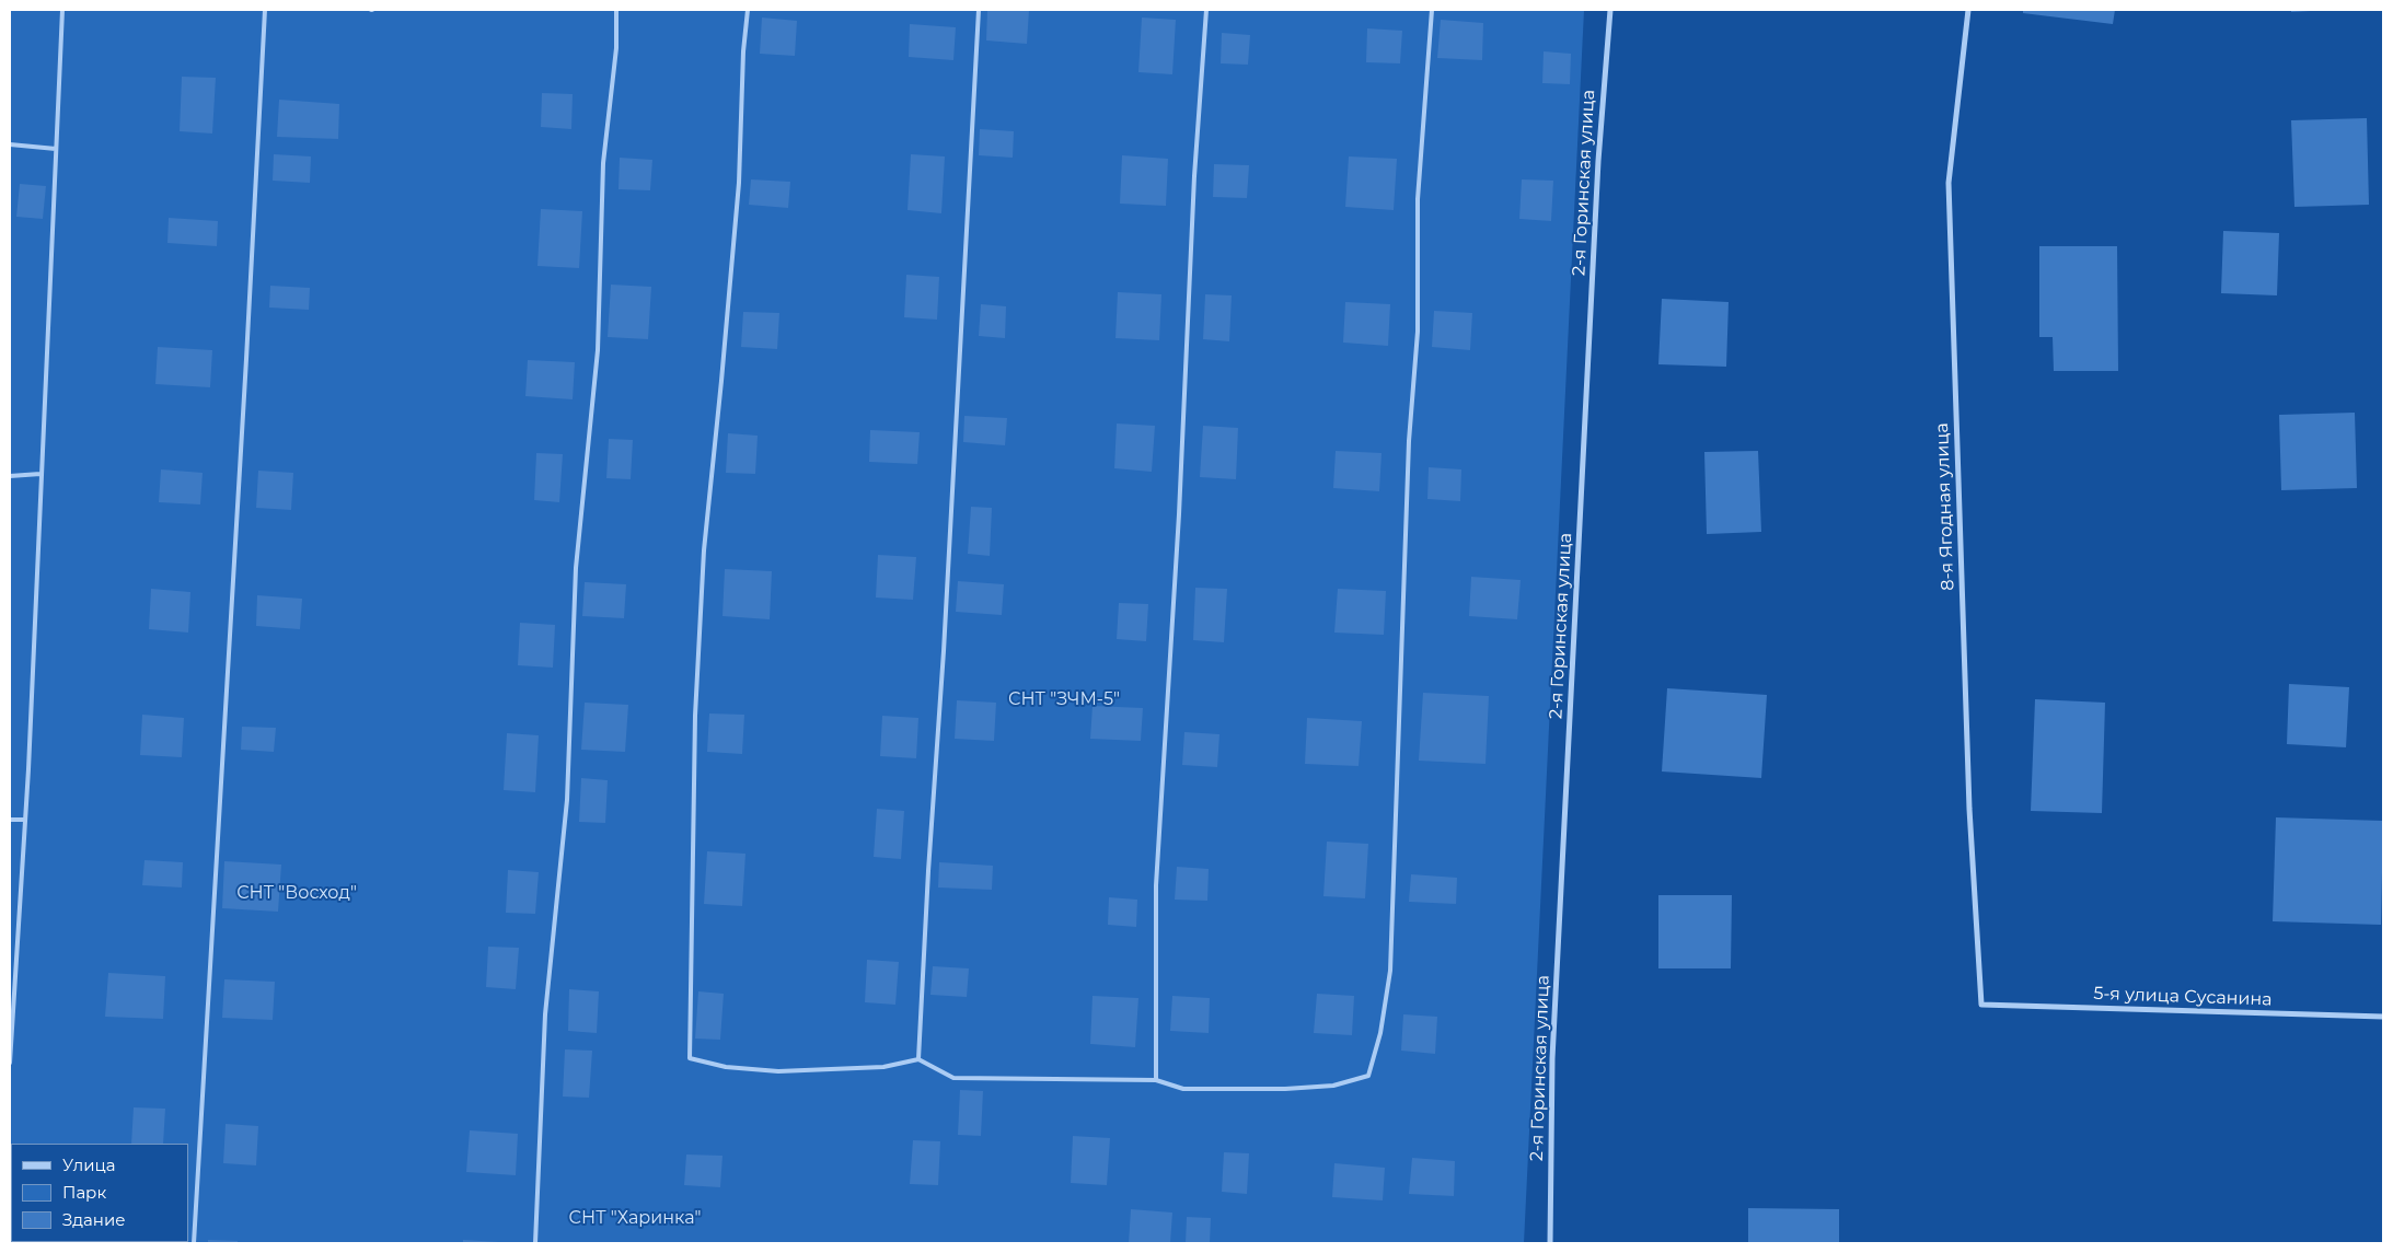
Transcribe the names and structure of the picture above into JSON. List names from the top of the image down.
{
  "streets": {
    "street": ["2-я Горинская улица", "8-я Ягодная улица", "5-я улица Сусанина"]
  },
  "crossings": [
    ["8-я Ягодная улица", "5-я улица Сусанина"]
  ],
  "parks": ["СНТ \"ЗЧМ-5\"", "СНТ \"Восход\"", "СНТ \"Харинка\""],
  "legend": ["Улица", "Парк", "Здание"]
}
